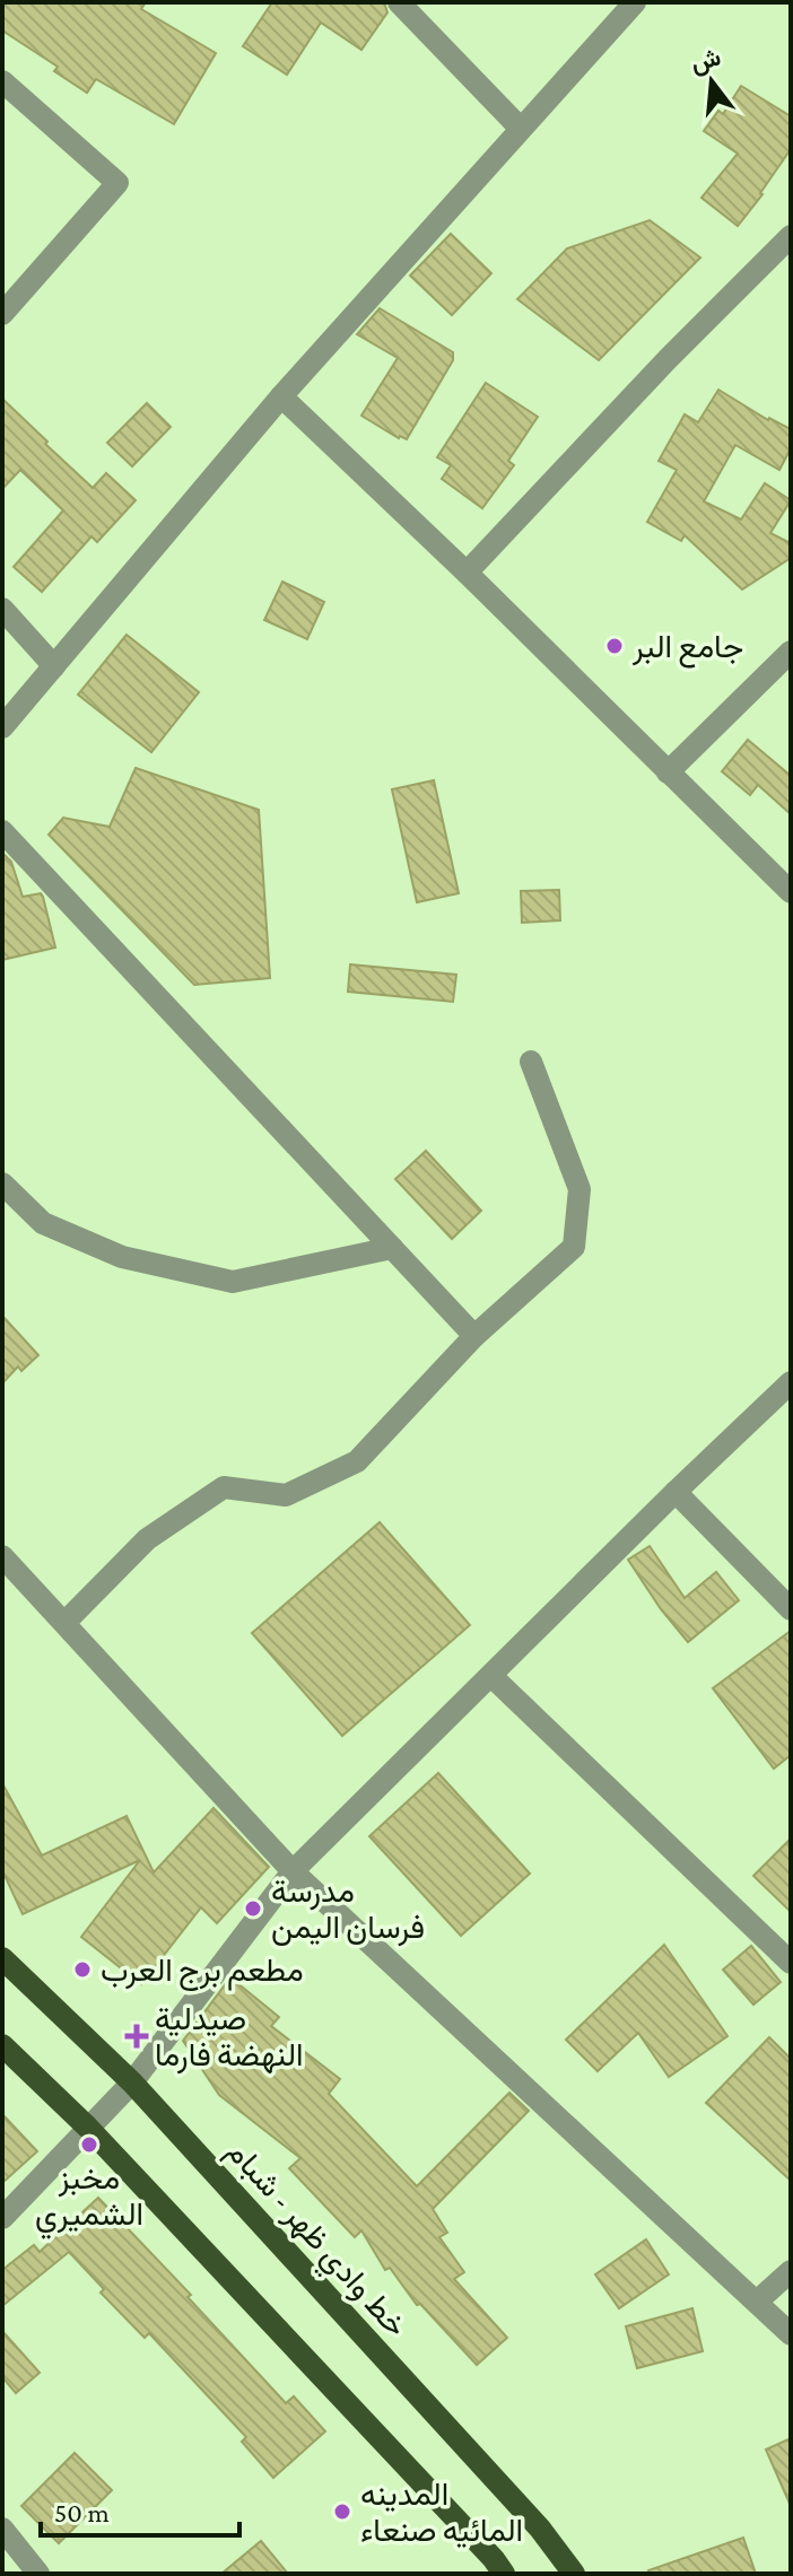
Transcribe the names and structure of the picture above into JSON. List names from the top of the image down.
{
  "streets": {
    "main road": ["خط وادي ظهر - شبام"]
  },
  "places": {
    "other": [
      "جامع البر",
      "مدرسة فرسان اليمن",
      "مطعم برج العرب",
      "مخبز الشميري",
      "المدينه المائيه صنعاء"
    ],
    "health": ["صيدلية النهضة فارما"]
  },
  "scale_bar": "50 m",
  "north": "top"
}
